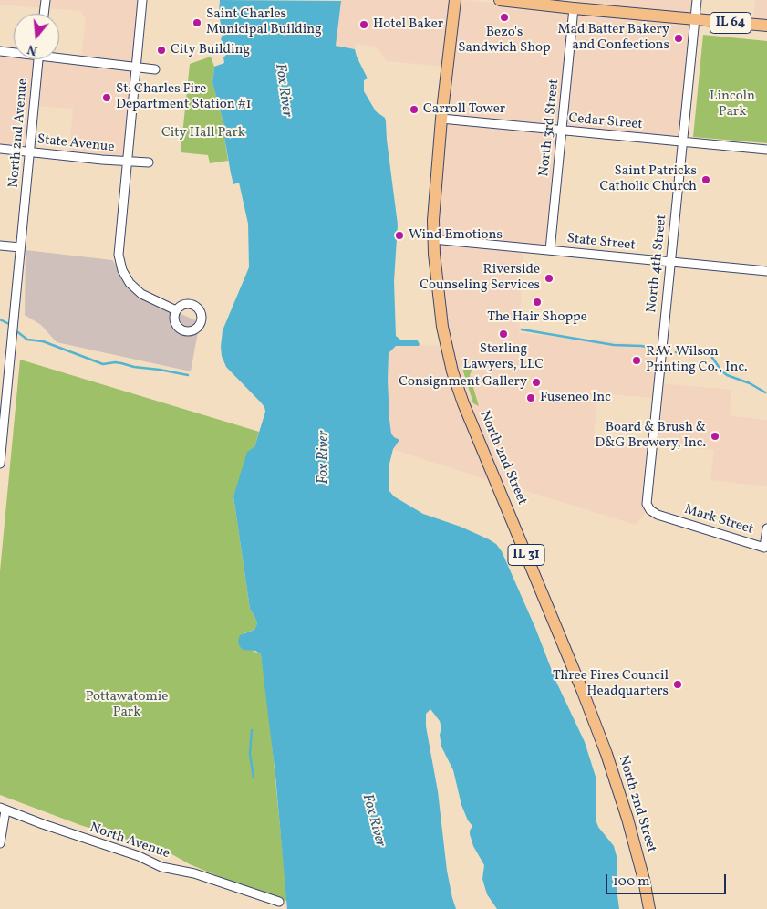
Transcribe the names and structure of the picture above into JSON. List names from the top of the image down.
{
  "streets": {
    "main road": ["IL 64", "North 2nd Street", "IL 31"],
    "street": [
      "Cedar Street",
      "North 3rd Street",
      "North 2nd Avenue",
      "State Avenue",
      "State Street",
      "North 4th Street",
      "Mark Street",
      "North Avenue"
    ]
  },
  "crossings": [
    ["IL 64", "North 3rd Street"],
    ["IL 64", "North 4th Street"],
    ["Cedar Street", "North 3rd Street"],
    ["Cedar Street", "North 4th Street"],
    ["Cedar Street", "North 2nd Street"],
    ["North 3rd Street", "State Street"],
    ["North 2nd Avenue", "State Avenue"],
    ["State Street", "North 4th Street"],
    ["State Street", "North 2nd Street"],
    ["North 4th Street", "Mark Street"]
  ],
  "water": ["Fox River"],
  "parks": ["Lincoln Park", "City Hall Park", "Pottawatomie Park"],
  "places": [
    "Bezo's Sandwich Shop",
    "Saint Charles Municipal Building",
    "Hotel Baker",
    "Mad Batter Bakery and Confections",
    "City Building",
    "St. Charles Fire Department Station #1",
    "Carroll Tower",
    "Saint Patricks Catholic Church",
    "Wind Emotions",
    "Riverside Counseling Services",
    "The Hair Shoppe",
    "Sterling Lawyers, LLC",
    "R.W. Wilson Printing Co., Inc.",
    "Consignment Gallery",
    "Fuseneo Inc",
    "Board & Brush & D&G Brewery, Inc.",
    "Three Fires Council Headquarters"
  ],
  "scale_bar": "100 m",
  "north": "bottom"
}
